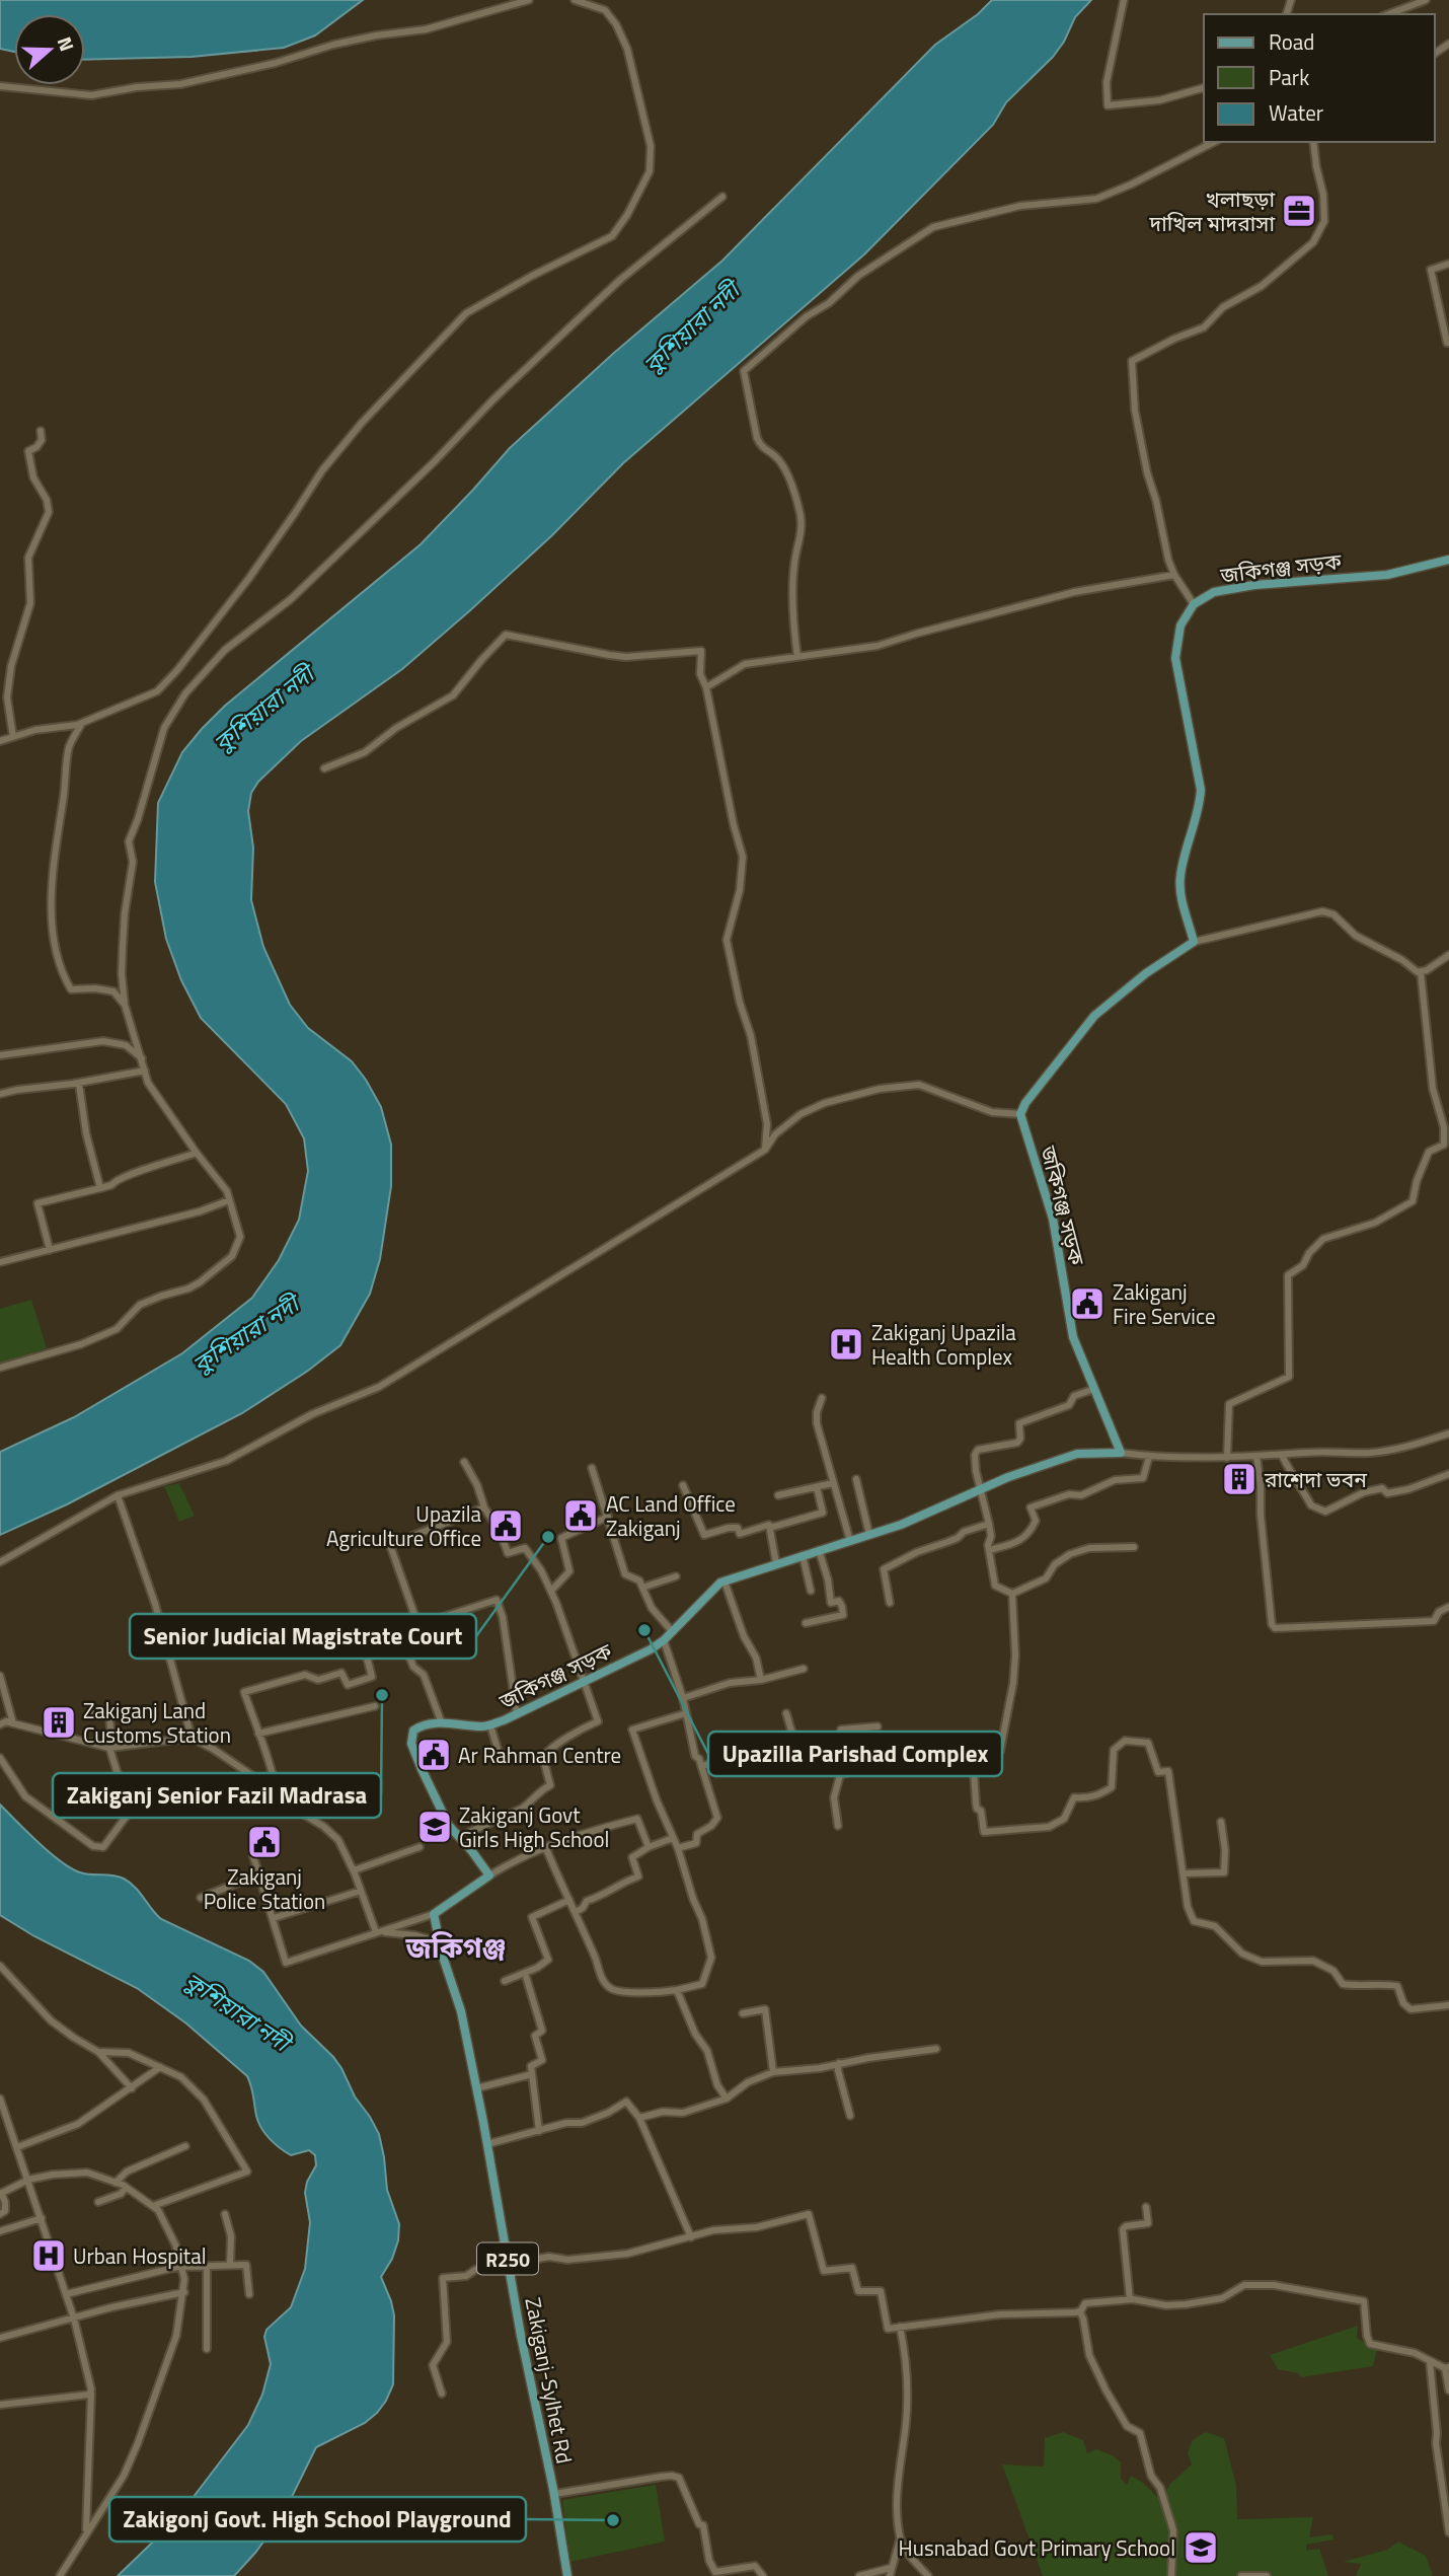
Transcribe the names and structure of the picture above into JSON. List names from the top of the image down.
{
  "streets": {
    "main road": ["জকিগঞ্জ সড়ক", "R250", "Zakiganj-Sylhet Rd"]
  },
  "districts": ["জকিগঞ্জ"],
  "water": ["কুশিয়ারা নদী"],
  "places": {
    "office": ["খলাছড়া দাখিল মাদরাসা"],
    "public building": [
      "Zakiganj Fire Service",
      "AC Land Office Zakiganj",
      "Upazila Agriculture Office",
      "Ar Rahman Centre",
      "Zakiganj Police Station"
    ],
    "hospital": ["Zakiganj Upazila Health Complex", "Urban Hospital"],
    "building": ["রাশেদা ভবন", "Zakiganj Land Customs Station"],
    "other": [
      "Senior Judicial Magistrate Court",
      "Upazilla Parishad Complex",
      "Zakiganj Senior Fazil Madrasa",
      "Zakigonj Govt. High School Playground"
    ],
    "school or university": ["Zakiganj Govt Girls High School", "Husnabad Govt Primary School"]
  },
  "legend": ["Road", "Park", "Water"],
  "north": "right"
}
